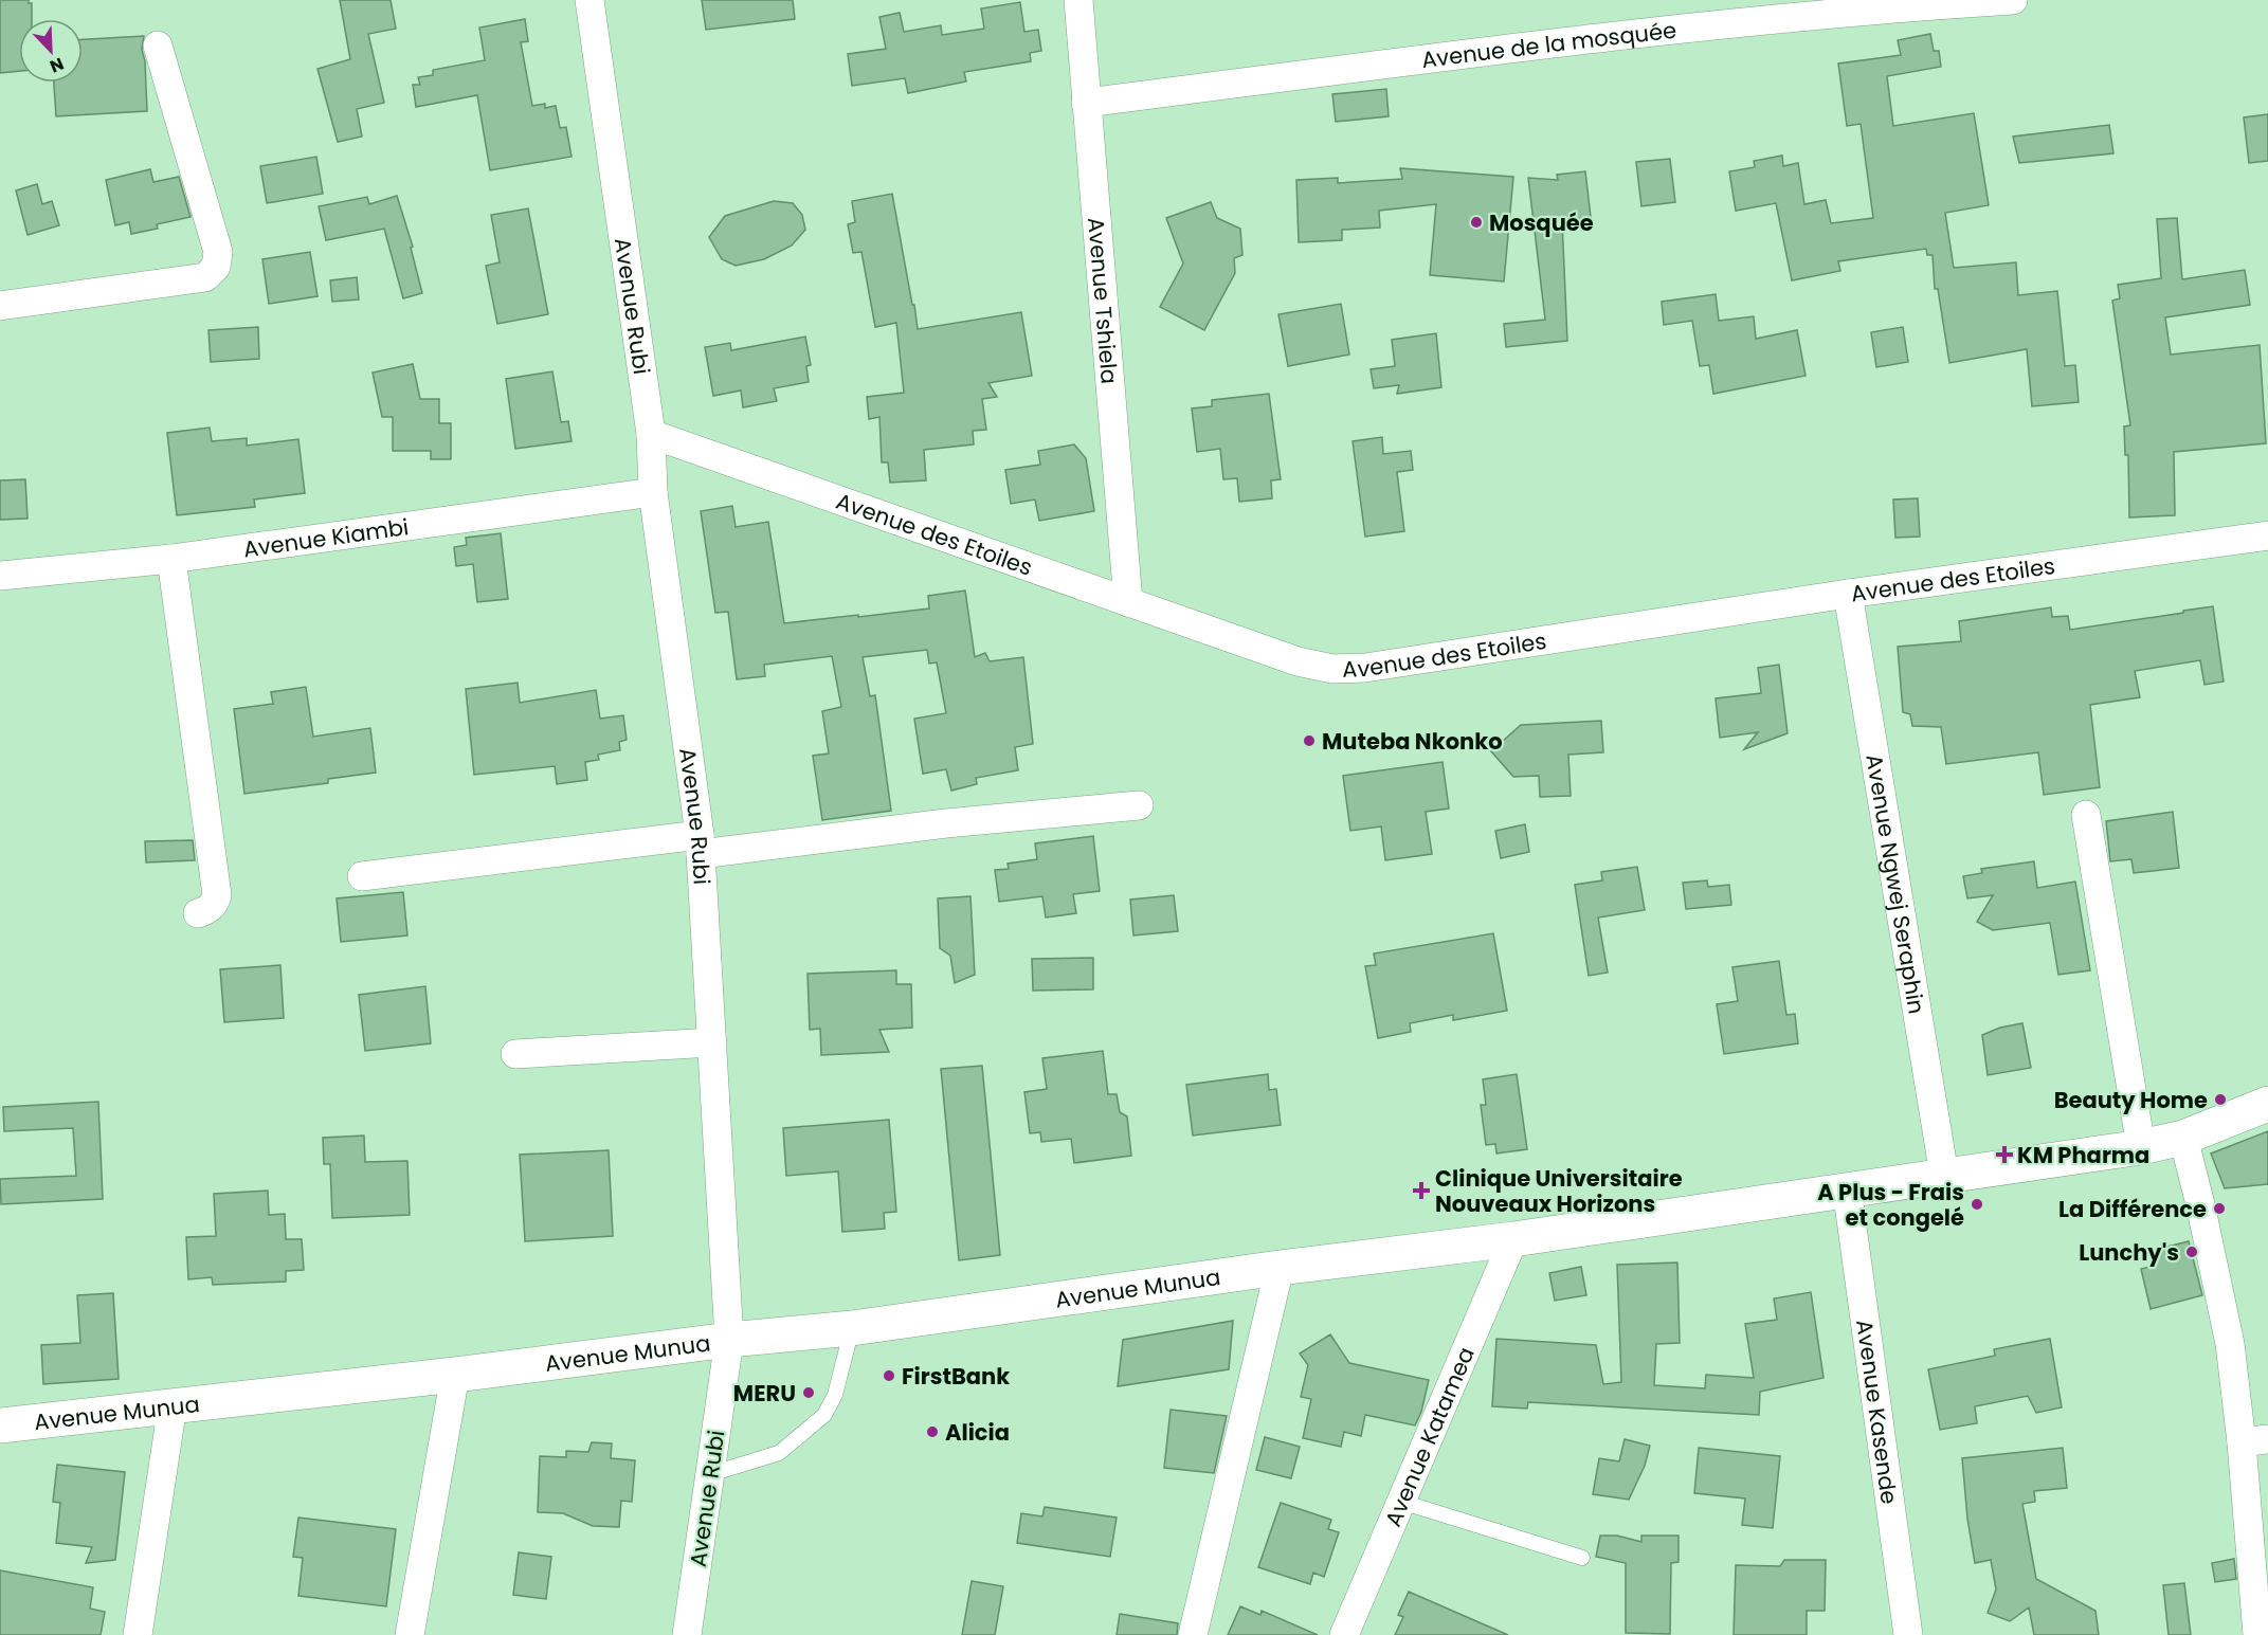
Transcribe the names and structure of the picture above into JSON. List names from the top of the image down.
{
  "streets": {
    "main road": ["Avenue Munua"],
    "street": [
      "Avenue de la mosquée",
      "Avenue Tshiela",
      "Avenue Rubi",
      "Avenue des Etoiles",
      "Avenue Kiambi",
      "Avenue Ngwej Seraphin",
      "Avenue Kasende",
      "Avenue Katamea"
    ]
  },
  "crossings": [
    ["Avenue de la mosquée", "Avenue Tshiela"],
    ["Avenue Tshiela", "Avenue des Etoiles"],
    ["Avenue Rubi", "Avenue des Etoiles"],
    ["Avenue Rubi", "Avenue Kiambi"],
    ["Avenue Rubi", "Avenue Munua"],
    ["Avenue des Etoiles", "Avenue Ngwej Seraphin"],
    ["Avenue Ngwej Seraphin", "Avenue Munua"],
    ["Avenue Munua", "Avenue Kasende"],
    ["Avenue Munua", "Avenue Katamea"]
  ],
  "places": {
    "other": [
      "Mosquée",
      "Muteba Nkonko",
      "Beauty Home",
      "A Plus - Frais et congelé",
      "La Différence",
      "Lunchy's",
      "FirstBank",
      "MERU",
      "Alicia"
    ],
    "health": ["KM Pharma", "Clinique Universitaire Nouveaux Horizons"]
  },
  "north": "bottom right"
}
